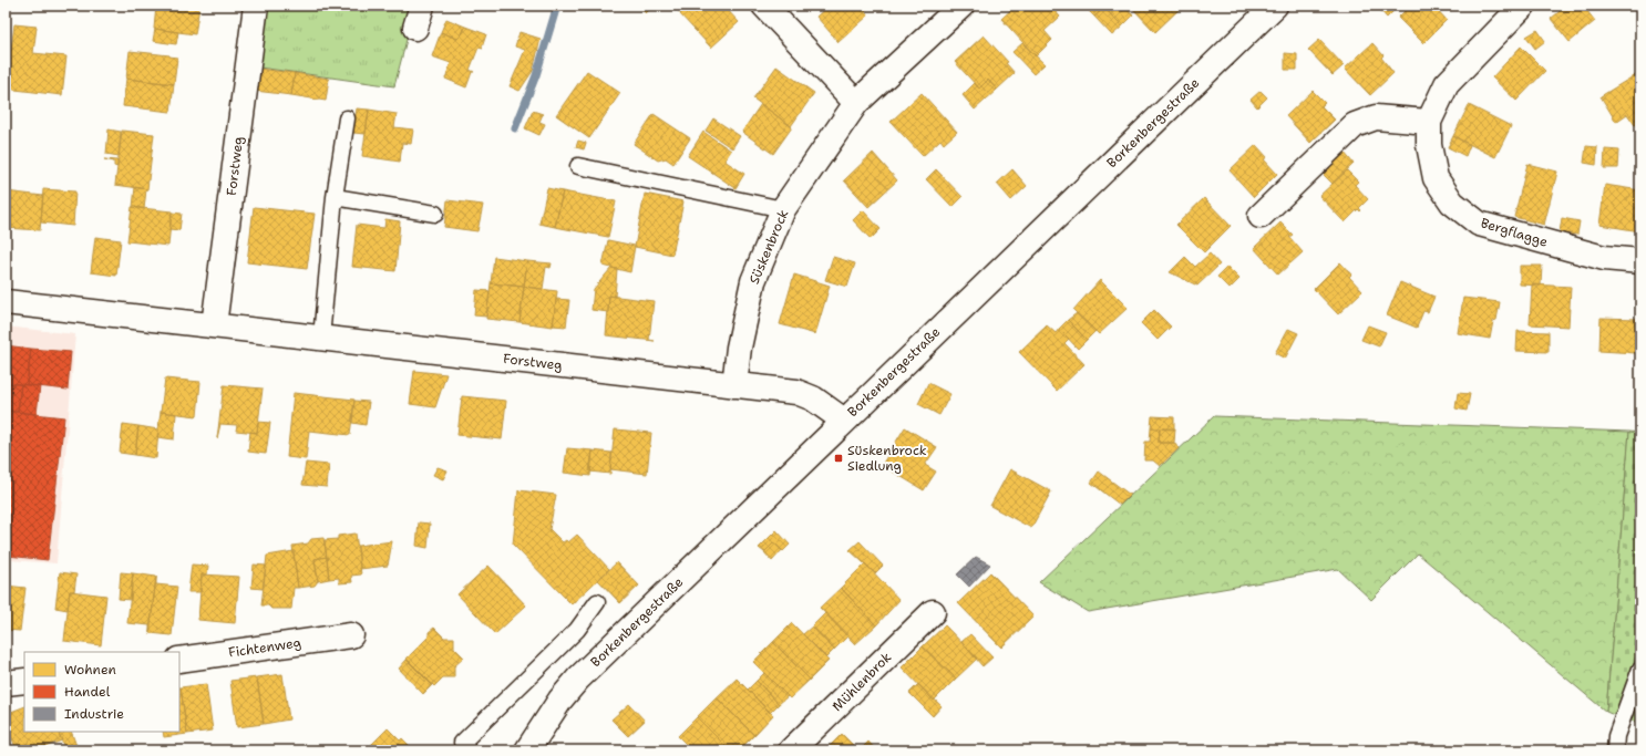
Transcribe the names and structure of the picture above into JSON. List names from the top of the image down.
{
  "streets": {
    "street": [
      "Borkenbergestraße",
      "Forstweg",
      "Bergflagge",
      "Süskenbrock",
      "Fichtenweg",
      "Mühlenbrok"
    ]
  },
  "crossings": [
    ["Borkenbergestraße", "Forstweg"],
    ["Forstweg", "Süskenbrock"]
  ],
  "places": {
    "transit": ["Süskenbrock Siedlung"]
  },
  "legend": ["Wohnen", "Handel", "Industrie"]
}
